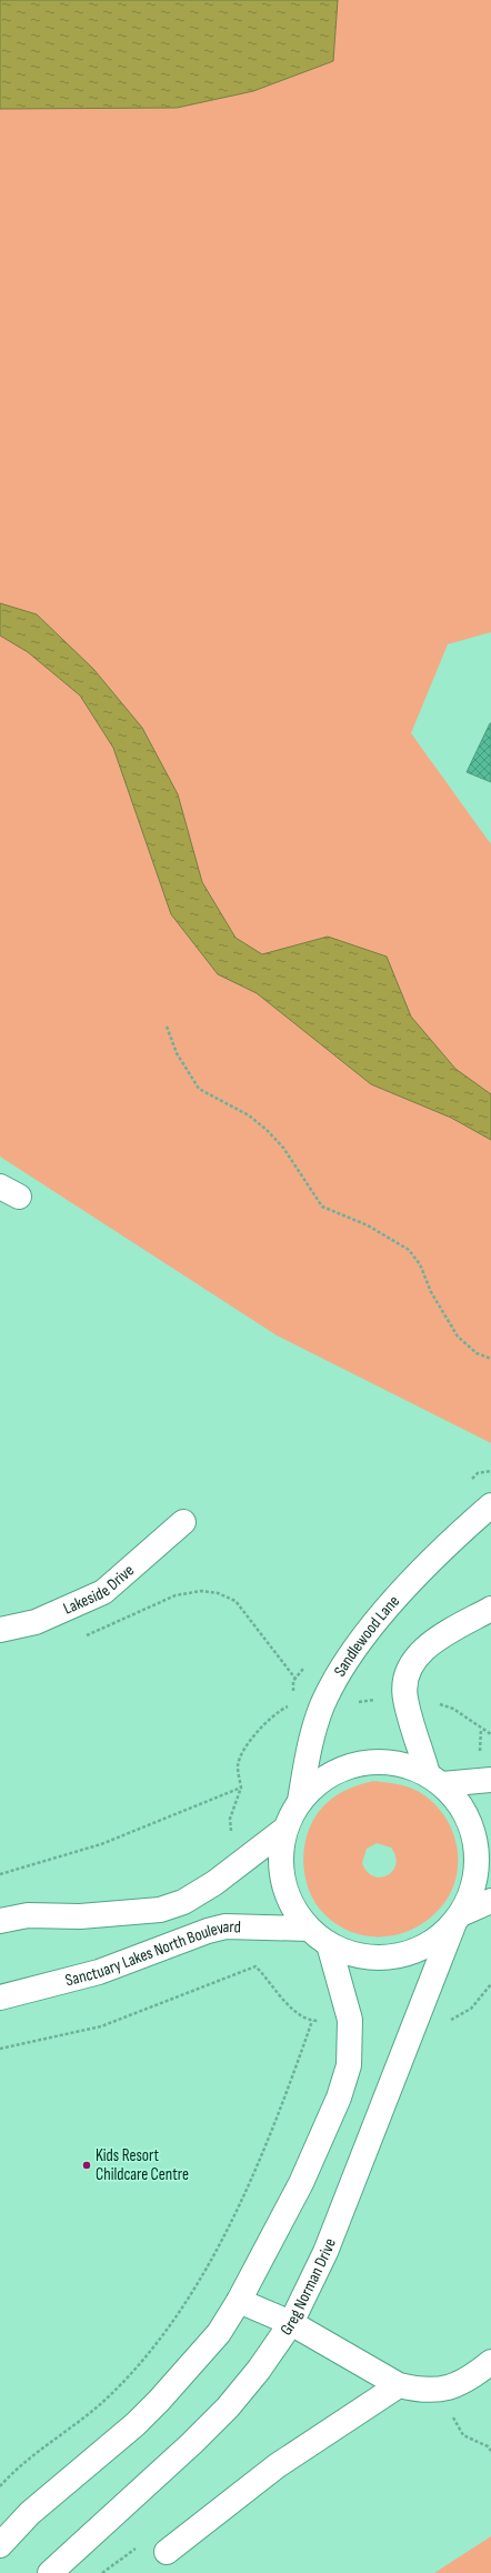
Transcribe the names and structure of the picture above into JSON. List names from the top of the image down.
{
  "streets": {
    "street": [
      "Lakeside Drive",
      "Sandlewood Lane",
      "Sanctuary Lakes North Boulevard",
      "Greg Norman Drive"
    ]
  },
  "places": ["Kids Resort Childcare Centre"]
}
